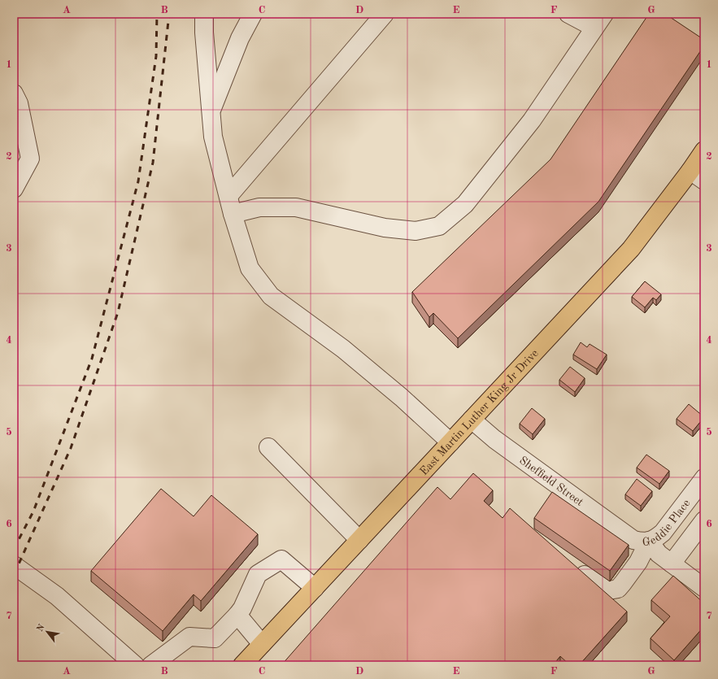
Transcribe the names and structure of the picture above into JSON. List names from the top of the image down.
{
  "streets": {
    "main road": ["East Martin Luther King Jr Drive"],
    "street": ["Sheffield Street", "Geddie Place"]
  },
  "crossings": [
    ["East Martin Luther King Jr Drive", "Sheffield Street"],
    ["Sheffield Street", "Geddie Place"]
  ],
  "north": "top left",
  "grid": {
    "columns": [
      "A",
      "B",
      "C",
      "D",
      "E",
      "F",
      "G"
    ],
    "rows": [
      "1",
      "2",
      "3",
      "4",
      "5",
      "6",
      "7"
    ]
  }
}
